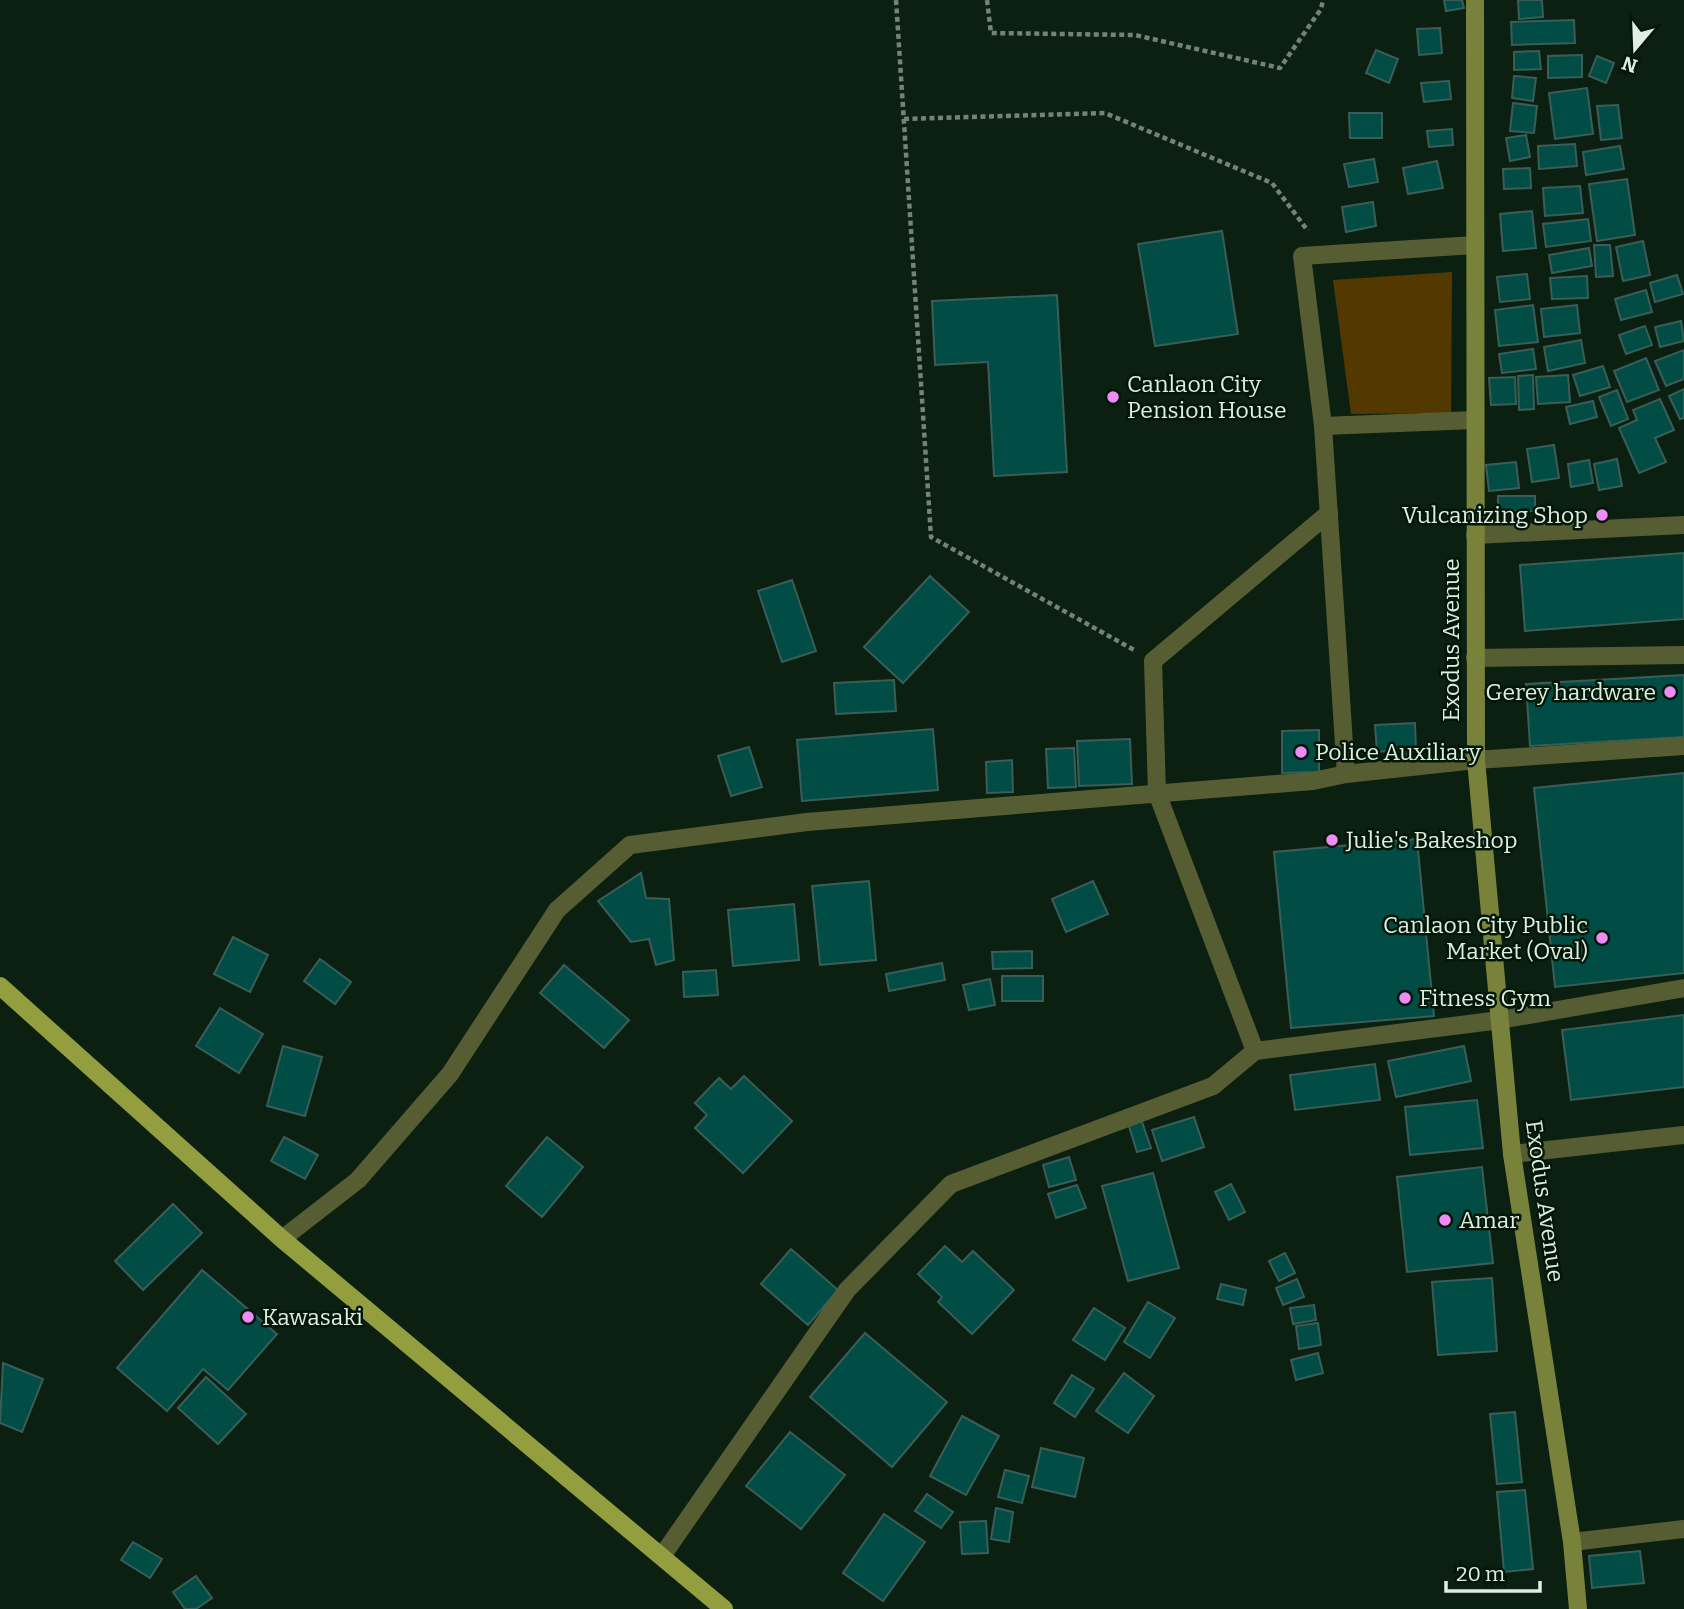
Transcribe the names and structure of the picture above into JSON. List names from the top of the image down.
{
  "streets": {
    "street": ["Exodus Avenue"]
  },
  "places": [
    "Canlaon City Pension House",
    "Vulcanizing Shop",
    "Gerey hardware",
    "Police Auxiliary",
    "Julie's Bakeshop",
    "Canlaon City Public Market (Oval)",
    "Fitness Gym",
    "Amar",
    "Kawasaki"
  ],
  "scale_bar": "20 m",
  "north": "bottom"
}
